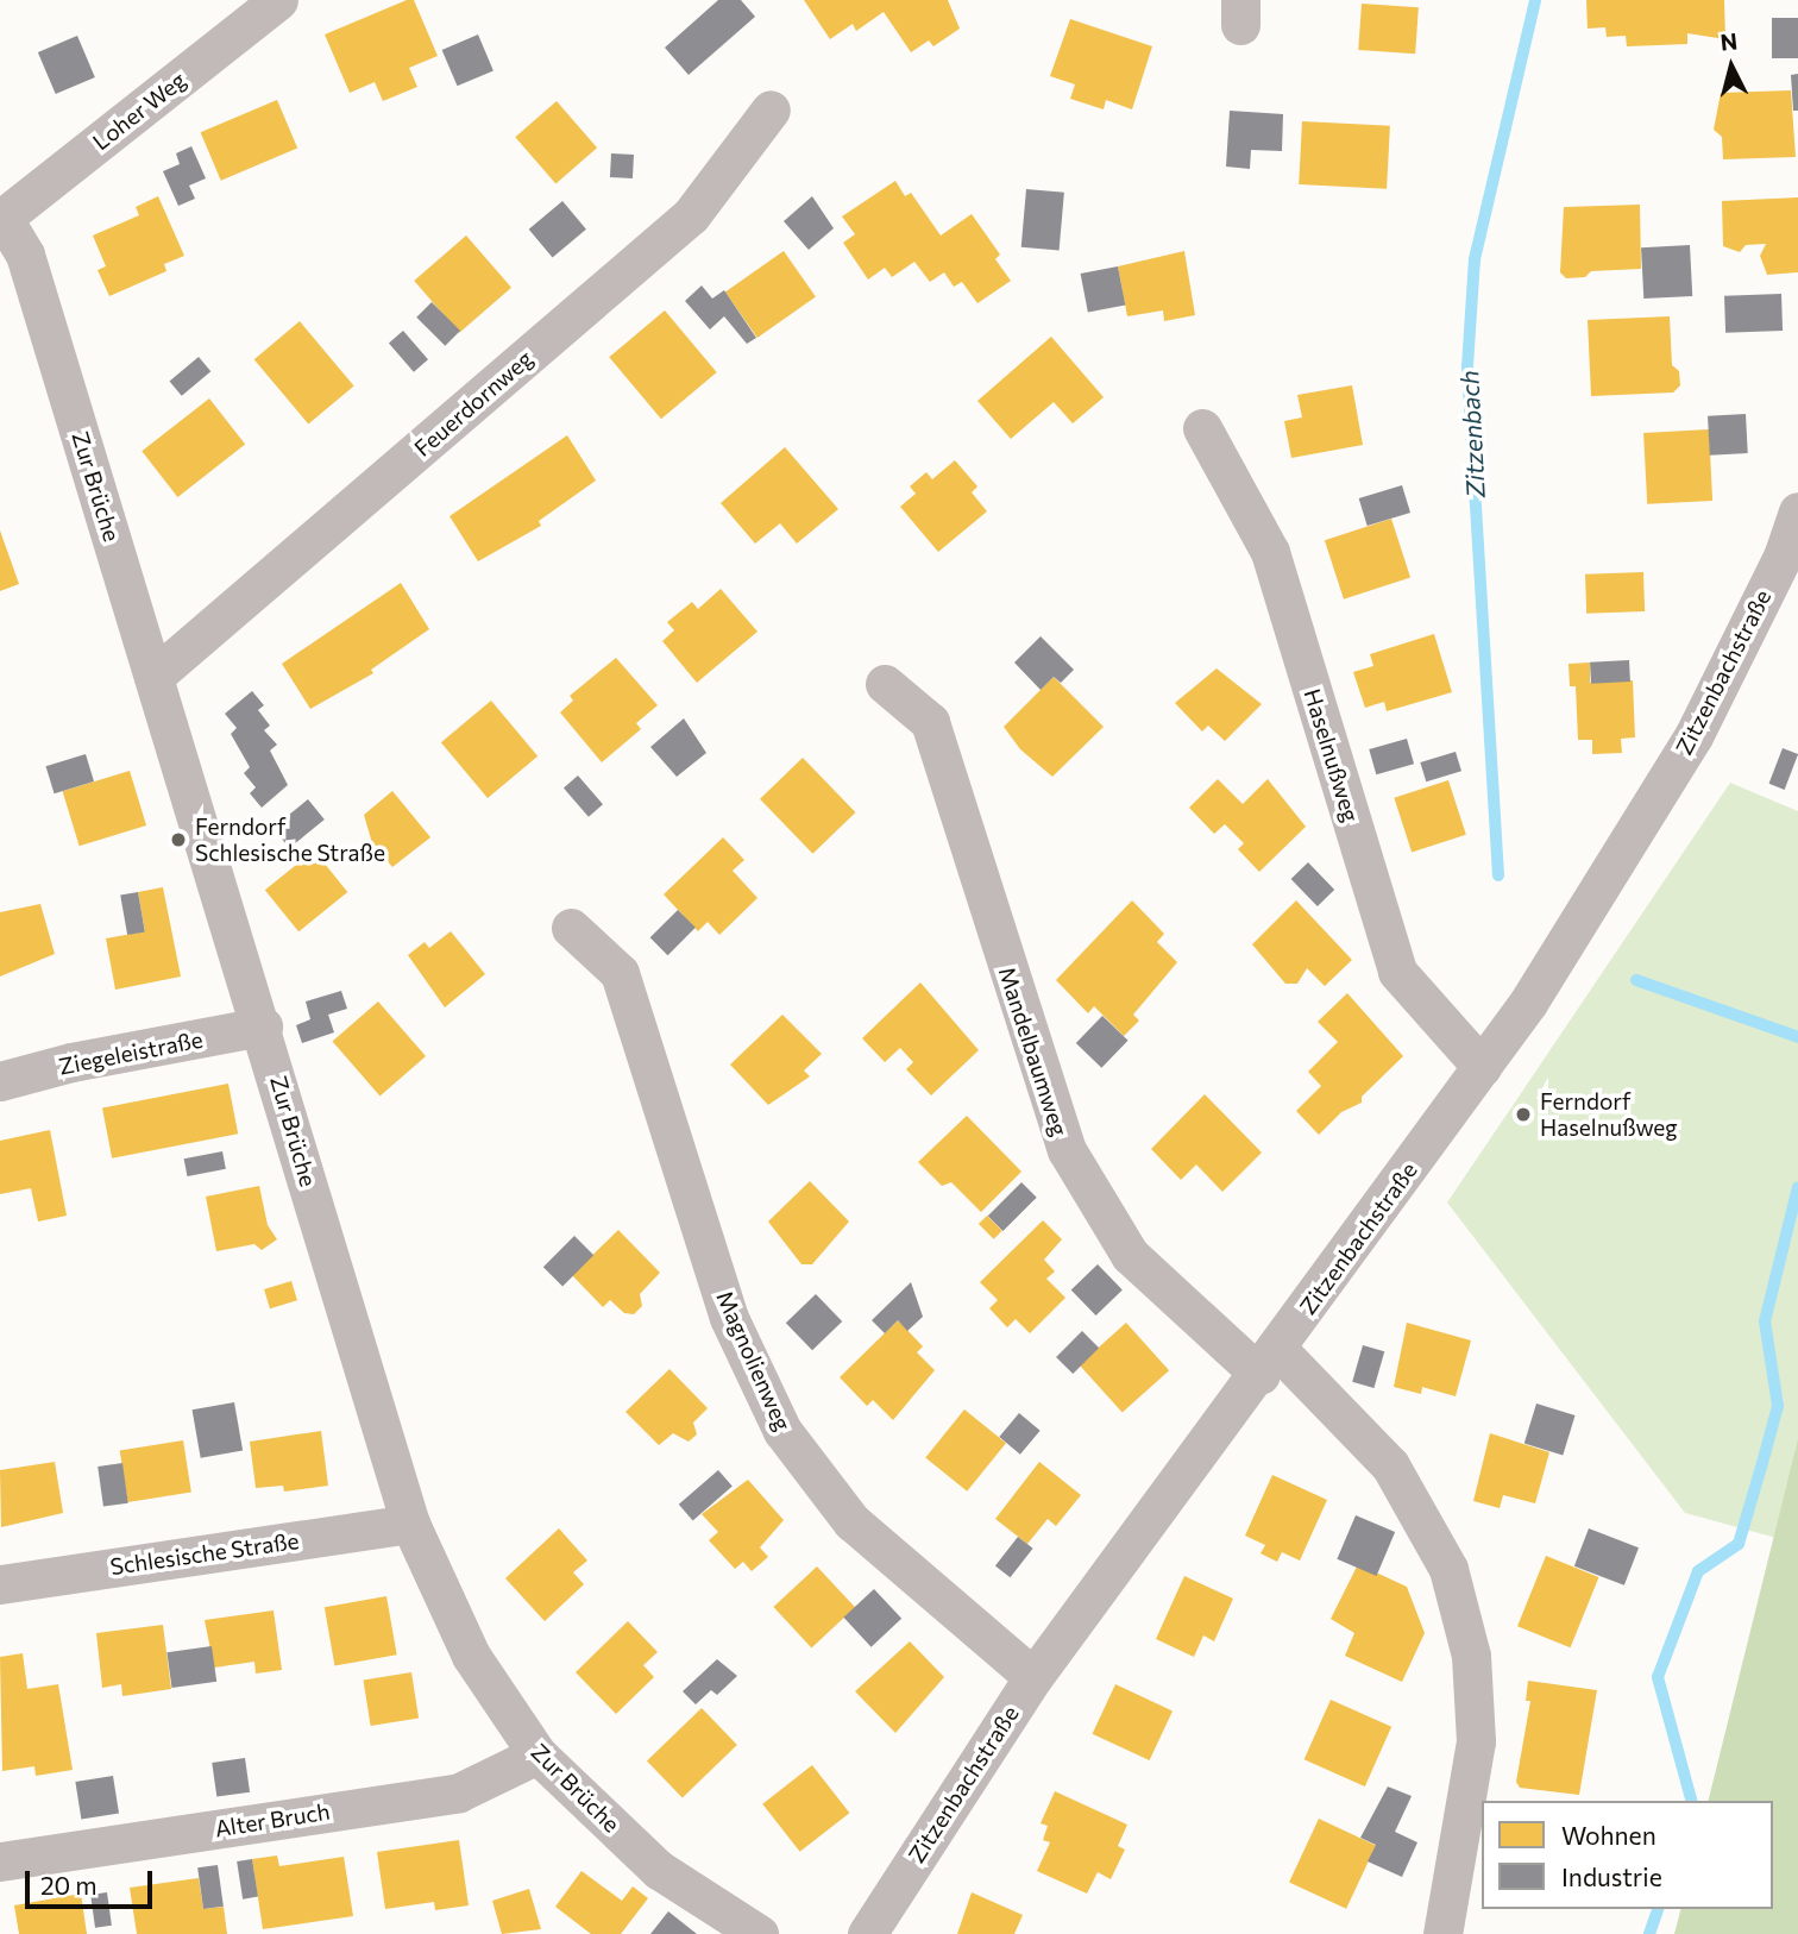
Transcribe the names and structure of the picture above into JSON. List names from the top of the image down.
{
  "streets": {
    "street": [
      "Loher Weg",
      "Feuerdornweg",
      "Zur Brüche",
      "Zitzenbachstraße",
      "Haselnußweg",
      "Mandelbaumweg",
      "Ziegeleistraße",
      "Magnolienweg",
      "Schlesische Straße",
      "Alter Bruch"
    ]
  },
  "crossings": [
    ["Loher Weg", "Zur Brüche"],
    ["Feuerdornweg", "Zur Brüche"],
    ["Zur Brüche", "Ziegeleistraße"],
    ["Zur Brüche", "Schlesische Straße"],
    ["Zur Brüche", "Alter Bruch"],
    ["Zitzenbachstraße", "Haselnußweg"],
    ["Zitzenbachstraße", "Mandelbaumweg"],
    ["Zitzenbachstraße", "Magnolienweg"]
  ],
  "water": ["Zitzenbach"],
  "places": ["Ferndorf Schlesische Straße", "Ferndorf Haselnußweg"],
  "legend": ["Wohnen", "Industrie"],
  "scale_bar": "20 m",
  "north": "top"
}
